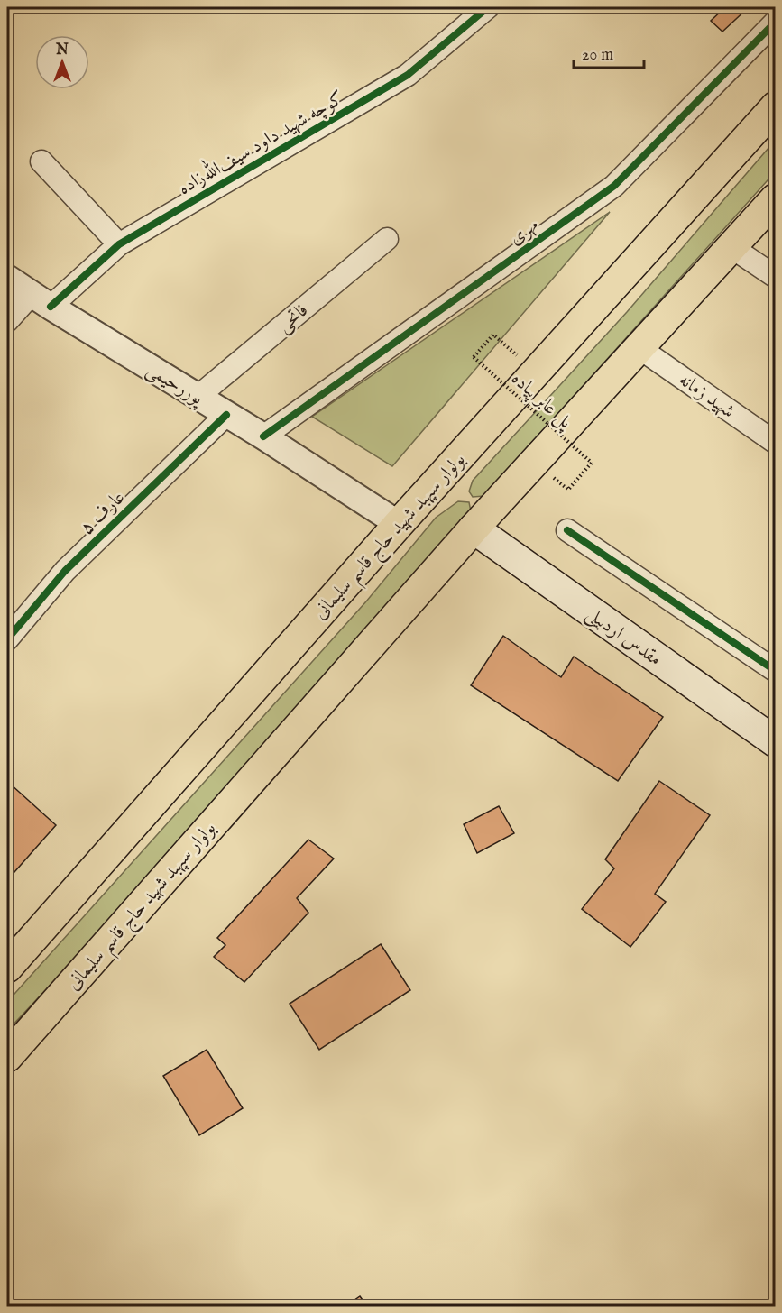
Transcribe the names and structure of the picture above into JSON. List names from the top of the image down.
{
  "streets": {
    "main road": ["بولوار سپهبد شهید حاج قاسم سلیمانی", "مقدس اردبیلی"],
    "street": [
      "کوچه شهید داود سیف‌الله‌زاده",
      "مهری",
      "فاتحی",
      "پوررحیمی",
      "شهید زمانه",
      "عارف ۵"
    ],
    "path": ["پل عابر پیاده"]
  },
  "crossings": [
    ["کوچه شهید داود سیف‌الله‌زاده", "پوررحیمی"],
    ["مهری", "پوررحیمی"],
    ["فاتحی", "پوررحیمی"],
    ["پوررحیمی", "عارف ۵"],
    ["پوررحیمی", "بولوار سپهبد شهید حاج قاسم سلیمانی"],
    ["شهید زمانه", "بولوار سپهبد شهید حاج قاسم سلیمانی"],
    ["بولوار سپهبد شهید حاج قاسم سلیمانی", "مقدس اردبیلی"]
  ],
  "scale_bar": "20 m",
  "north": "top"
}
